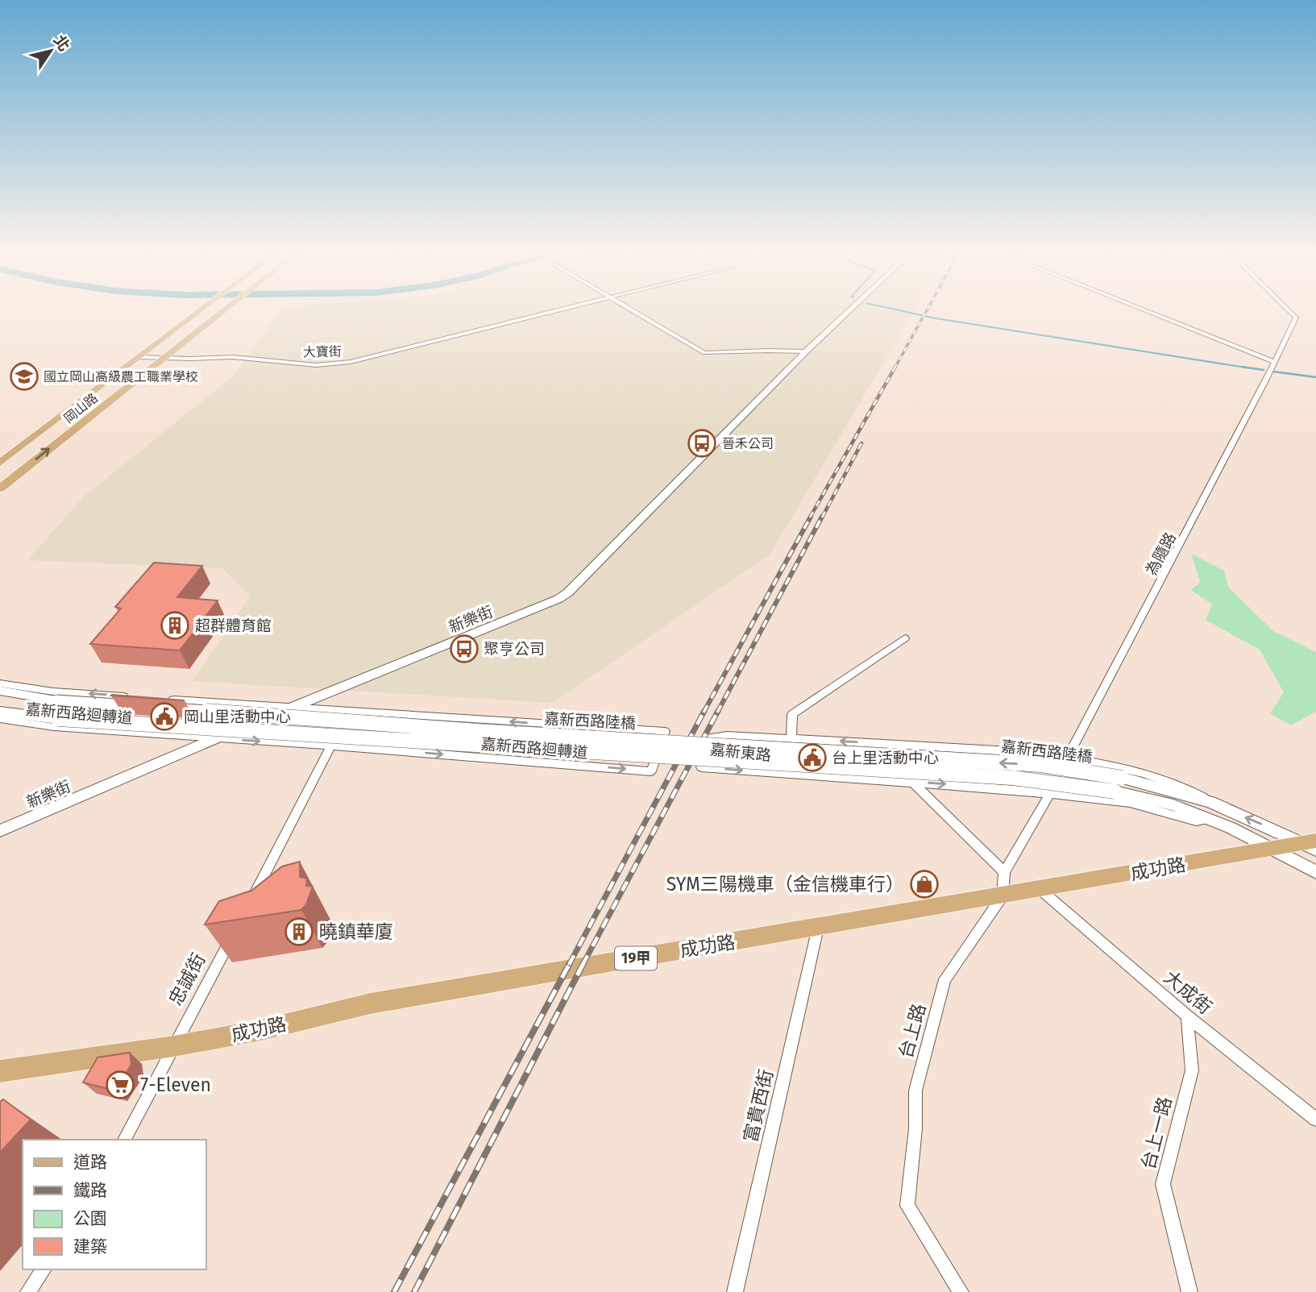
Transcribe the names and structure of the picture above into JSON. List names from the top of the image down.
{
  "streets": {
    "main road": ["岡山路", "成功路", "19甲"],
    "street": [
      "大寶街",
      "為隨路",
      "新樂街",
      "嘉新西路迴轉道",
      "嘉新西路陸橋",
      "嘉新東路",
      "忠誠街",
      "大成街",
      "台上路",
      "富貴西街",
      "台上一路"
    ]
  },
  "crossings": [
    ["大寶街", "岡山路"],
    ["為隨路", "嘉新東路"],
    ["新樂街", "嘉新西路迴轉道"],
    ["嘉新西路陸橋", "嘉新東路"],
    ["嘉新東路", "成功路"],
    ["成功路", "忠誠街"],
    ["成功路", "大成街"],
    ["成功路", "台上路"],
    ["成功路", "富貴西街"],
    ["大成街", "台上一路"]
  ],
  "places": {
    "school or university": ["國立岡山高級農工職業學校"],
    "bus stop": ["晉禾公司", "聚亨公司"],
    "building": ["超群體育館", "曉鎮華廈"],
    "public building": ["岡山里活動中心", "台上里活動中心"],
    "shop": ["SYM三陽機車（金信機車行）"],
    "supermarket": ["7-Eleven"]
  },
  "legend": [
    "道路",
    "鐵路",
    "公園",
    "建築"
  ],
  "north": "top right"
}
